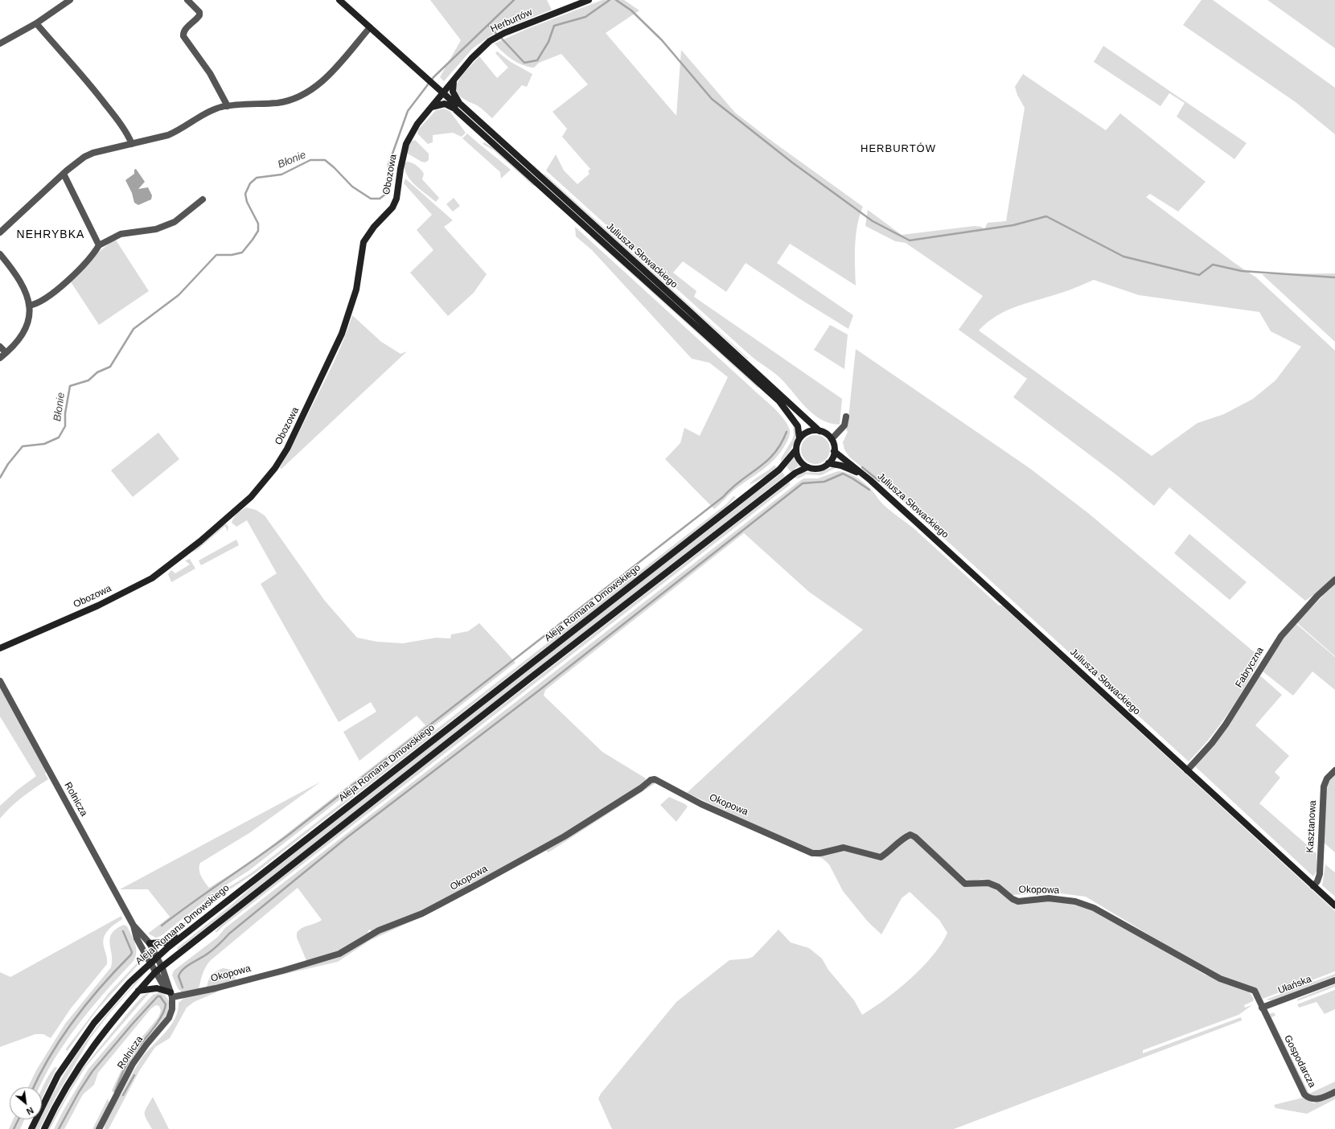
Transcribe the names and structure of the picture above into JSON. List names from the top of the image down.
{
  "streets": {
    "main road": [
      "Herburtów",
      "Obozowa",
      "Juliusza Słowackiego",
      "Aleja Romana Dmowskiego"
    ],
    "street": [
      "Fabryczna",
      "Rolnicza",
      "Okopowa",
      "Kasztanowa",
      "Ułańska",
      "Gospodarcza"
    ]
  },
  "crossings": [
    ["Herburtów", "Obozowa"],
    ["Herburtów", "Juliusza Słowackiego"],
    ["Obozowa", "Juliusza Słowackiego"],
    ["Juliusza Słowackiego", "Aleja Romana Dmowskiego"],
    ["Juliusza Słowackiego", "Fabryczna"],
    ["Juliusza Słowackiego", "Kasztanowa"],
    ["Aleja Romana Dmowskiego", "Rolnicza"],
    ["Rolnicza", "Okopowa"],
    ["Okopowa", "Ułańska"],
    ["Okopowa", "Gospodarcza"],
    ["Ułańska", "Gospodarcza"]
  ],
  "districts": ["HERBURTÓW", "NEHRYBKA"],
  "water": ["Błonie"],
  "north": "bottom right"
}
